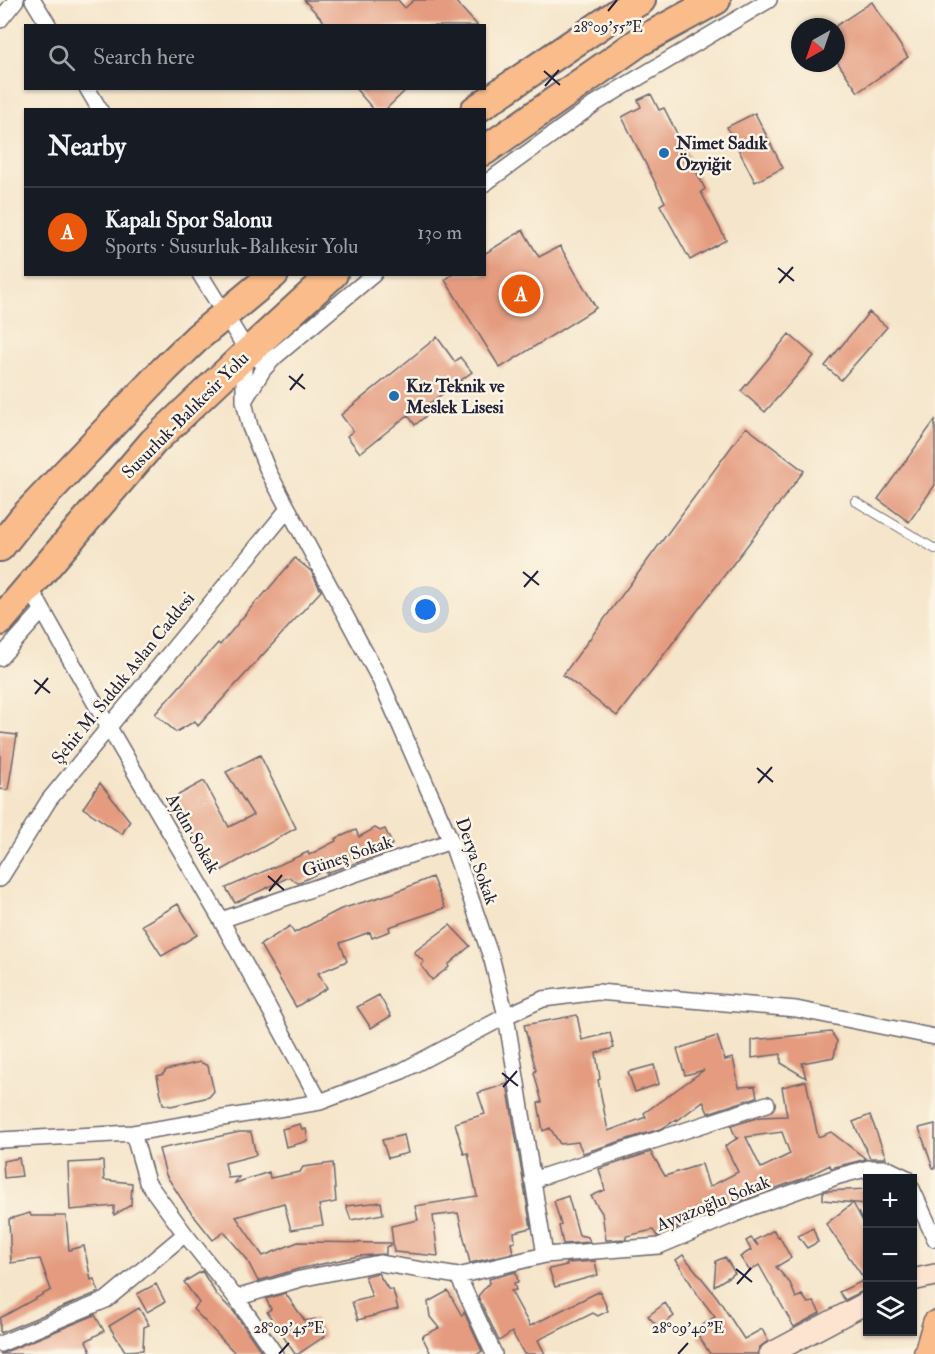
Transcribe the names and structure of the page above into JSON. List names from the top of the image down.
{
  "streets": {
    "highway": ["Susurluk-Balıkesir Yolu"],
    "street": [
      "Şehit M. Sıddık Aslan Caddesi",
      "Aydın Sokak",
      "Güneş Sokak",
      "Derya Sokak",
      "Ayvazoğlu Sokak"
    ]
  },
  "crossings": [
    ["Susurluk-Balıkesir Yolu", "Aydın Sokak"],
    ["Susurluk-Balıkesir Yolu", "Derya Sokak"],
    ["Şehit M. Sıddık Aslan Caddesi", "Aydın Sokak"],
    ["Şehit M. Sıddık Aslan Caddesi", "Derya Sokak"],
    ["Aydın Sokak", "Güneş Sokak"],
    ["Güneş Sokak", "Derya Sokak"],
    ["Derya Sokak", "Ayvazoğlu Sokak"]
  ],
  "places": ["Nimet Sadık Özyiğit", "Kız Teknik ve Meslek Lisesi"],
  "north": "bottom left",
  "page": {
    "search": "Search here",
    "heading": "Nearby",
    "list": [
      {
        "mark": "A",
        "name": "Kapalı Spor Salonu",
        "note": "Sports · Susurluk-Balıkesir Yolu",
        "value": "130 m"
      }
    ],
    "pins": "A",
    "map_buttons": ["+", "−"]
  },
  "coordinates": ["28°09'55\"E", "28°09'45\"E", "28°09'40\"E"]
}
